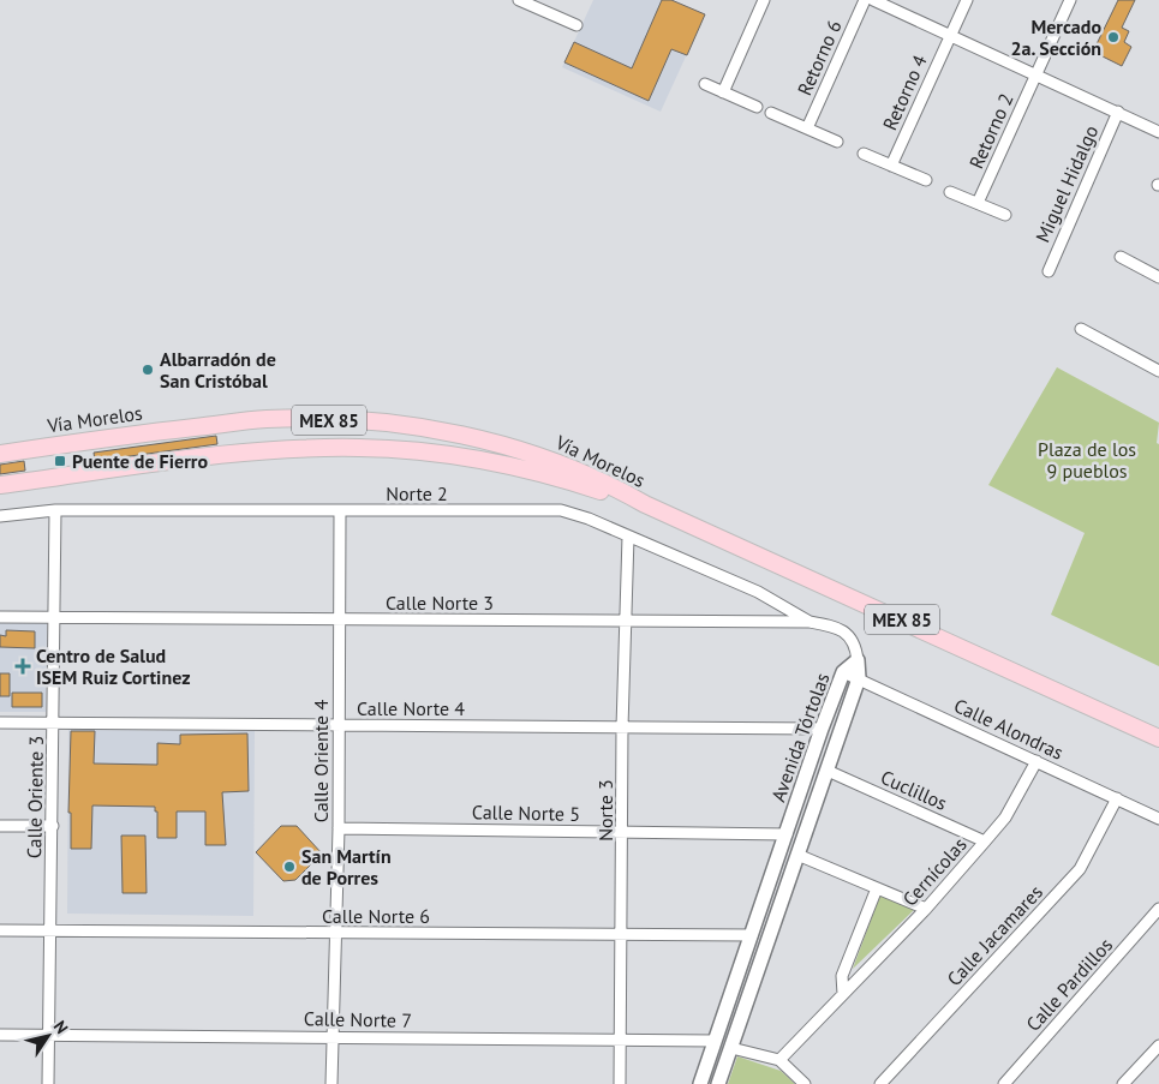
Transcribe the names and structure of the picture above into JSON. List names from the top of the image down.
{
  "streets": {
    "main road": ["Vía Morelos", "MEX 85"],
    "street": [
      "Retorno 6",
      "Retorno 4",
      "Retorno 2",
      "Miguel Hidalgo",
      "Norte 2",
      "Calle Norte 3",
      "Calle Norte 4",
      "Calle Alondras",
      "Avenida Tórtolas",
      "Calle Oriente 4",
      "Cuclillos",
      "Calle Oriente 3",
      "Norte 3",
      "Calle Norte 5",
      "Cernícolas",
      "Calle Norte 6",
      "Calle Jacamares",
      "Calle Pardillos",
      "Calle Norte 7"
    ]
  },
  "crossings": [
    ["Vía Morelos", "MEX 85"],
    ["Norte 2", "Calle Norte 3"],
    ["Norte 2", "Calle Oriente 4"],
    ["Norte 2", "Calle Oriente 3"],
    ["Norte 2", "Norte 3"],
    ["Calle Norte 3", "Avenida Tórtolas"],
    ["Calle Norte 3", "Calle Oriente 4"],
    ["Calle Norte 3", "Calle Oriente 3"],
    ["Calle Norte 3", "Norte 3"],
    ["Calle Norte 4", "Avenida Tórtolas"],
    ["Calle Norte 4", "Calle Oriente 4"],
    ["Calle Norte 4", "Calle Oriente 3"],
    ["Calle Norte 4", "Norte 3"],
    ["Calle Alondras", "Avenida Tórtolas"],
    ["Calle Alondras", "Cernícolas"],
    ["Calle Alondras", "Calle Jacamares"],
    ["Avenida Tórtolas", "Cuclillos"],
    ["Avenida Tórtolas", "Calle Norte 5"],
    ["Avenida Tórtolas", "Calle Norte 6"],
    ["Avenida Tórtolas", "Calle Norte 7"],
    ["Calle Oriente 4", "Calle Norte 5"],
    ["Calle Oriente 4", "Calle Norte 6"],
    ["Calle Oriente 4", "Calle Norte 7"],
    ["Cuclillos", "Cernícolas"],
    ["Calle Oriente 3", "Calle Norte 6"],
    ["Calle Oriente 3", "Calle Norte 7"],
    ["Norte 3", "Calle Norte 5"],
    ["Norte 3", "Calle Norte 6"],
    ["Norte 3", "Calle Norte 7"]
  ],
  "parks": ["Plaza de los 9 pueblos"],
  "places": {
    "other": ["Mercado 2a. Sección", "Albarradón de San Cristóbal", "San Martín de Porres"],
    "transit": ["Puente de Fierro"],
    "health": ["Centro de Salud ISEM Ruiz Cortinez"]
  },
  "north": "top right"
}
